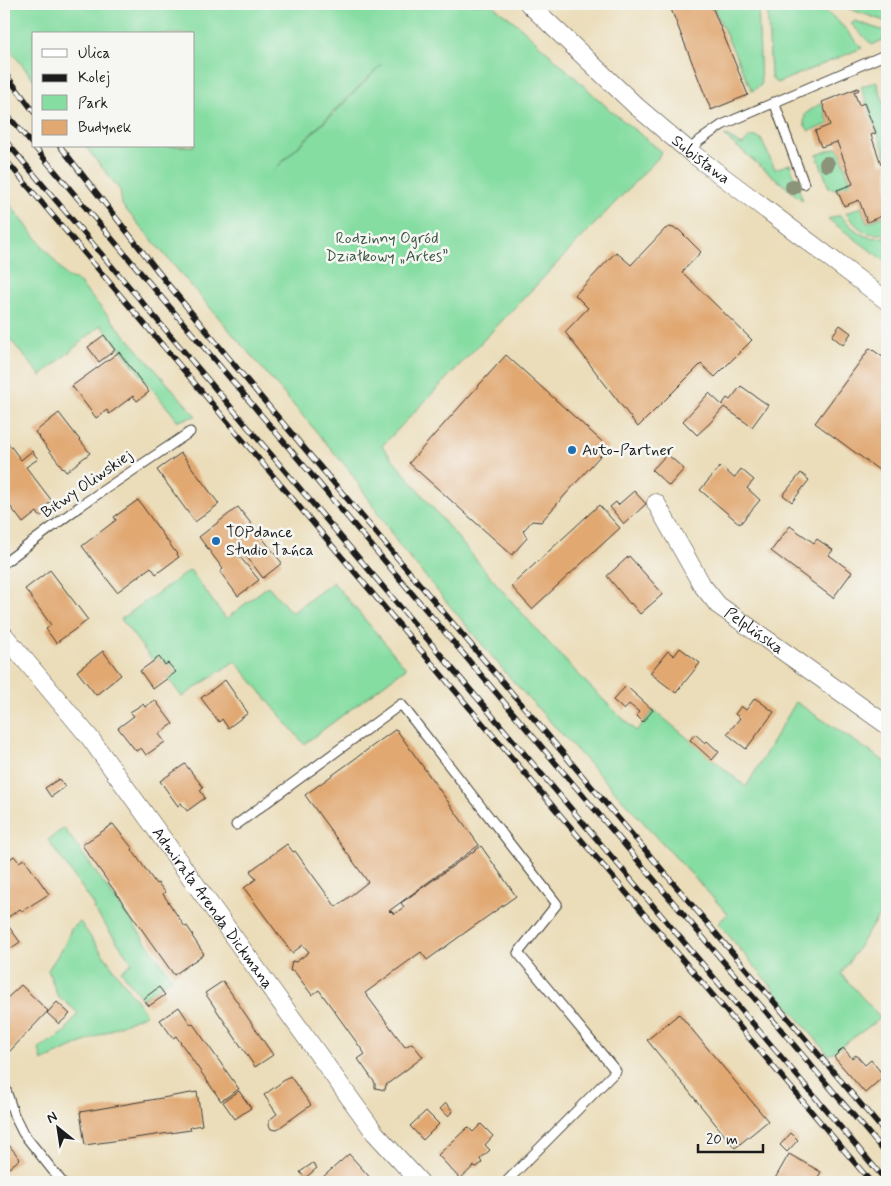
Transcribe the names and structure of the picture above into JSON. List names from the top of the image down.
{
  "streets": {
    "street": ["Subisława", "Pelplińska", "Admirała Arenda Dickmana"],
    "lane": ["Bitwy Oliwskiej"]
  },
  "parks": ["Rodzinny Ogród Działkowy „Artes”"],
  "places": ["Auto-Partner", "TOPdance Studio Tańca"],
  "legend": [
    "Ulica",
    "Kolej",
    "Park",
    "Budynek"
  ],
  "scale_bar": "20 m",
  "north": "top left"
}
